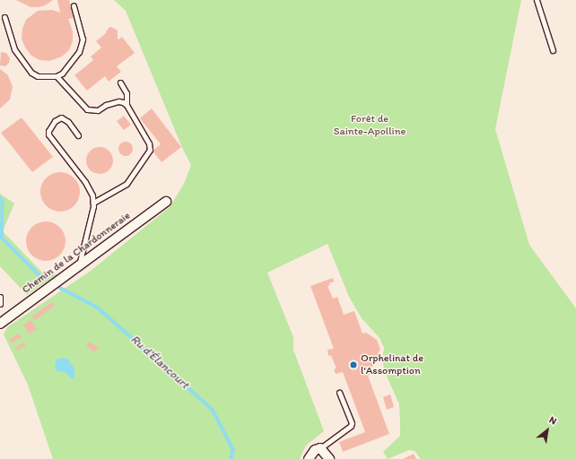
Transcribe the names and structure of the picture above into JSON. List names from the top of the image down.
{
  "streets": {
    "street": ["Chemin de la Chardonneraie"]
  },
  "water": ["Ru d'Élancourt"],
  "parks": ["Forêt de Sainte-Apolline"],
  "places": ["Orphelinat de l'Assomption"],
  "north": "top right"
}
